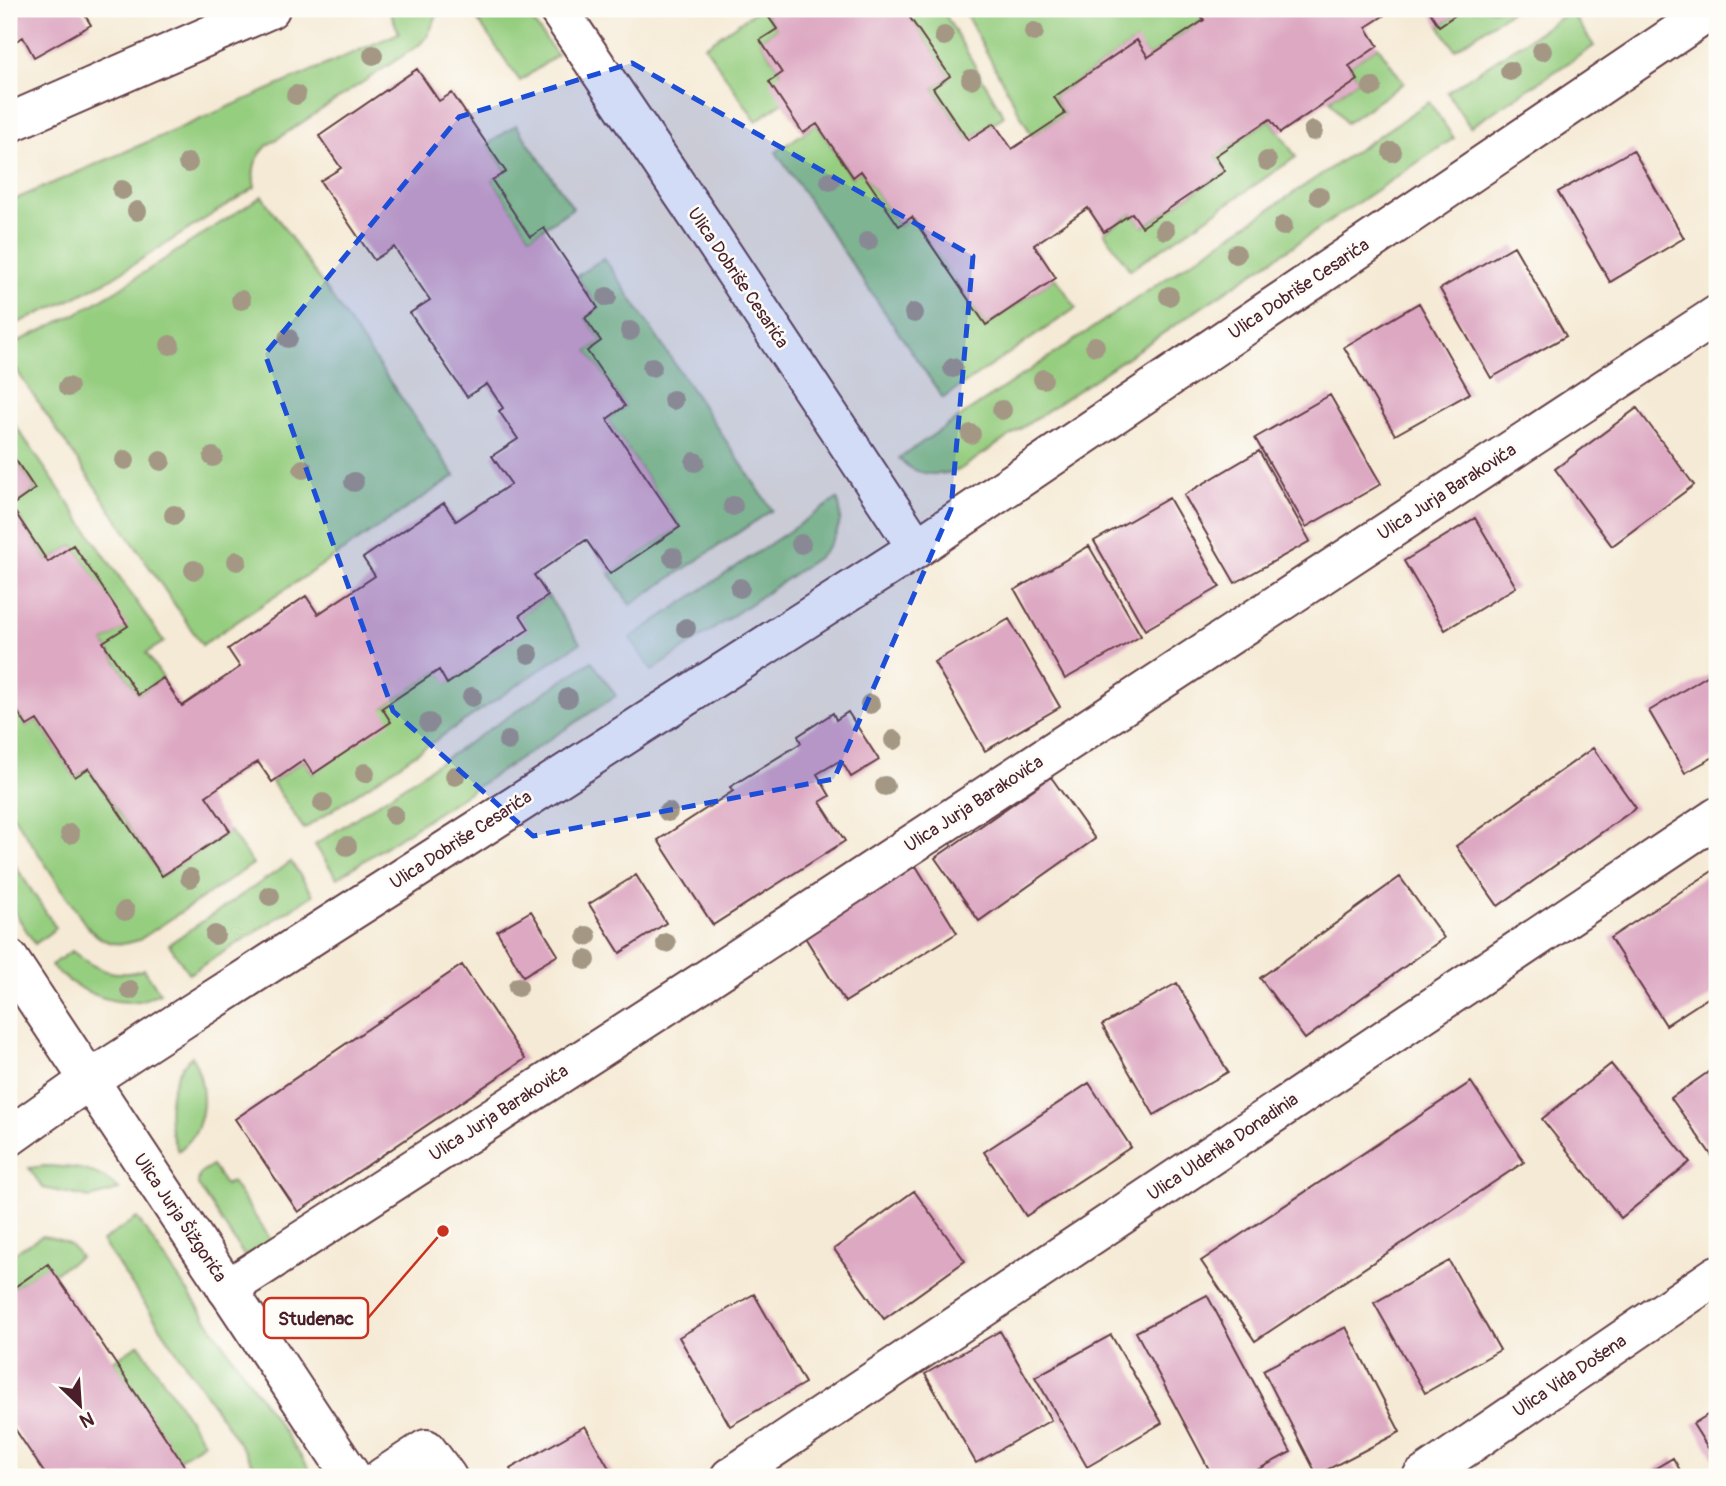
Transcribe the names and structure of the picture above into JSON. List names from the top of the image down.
{
  "streets": {
    "street": [
      "Ulica Dobriše Cesarića",
      "Ulica Jurja Barakovića",
      "Ulica Ulderika Donadinia",
      "Ulica Jurja Šižgorića",
      "Ulica Vida Došena"
    ]
  },
  "crossings": [
    ["Ulica Dobriše Cesarića", "Ulica Jurja Šižgorića"],
    ["Ulica Jurja Barakovića", "Ulica Jurja Šižgorića"]
  ],
  "places": ["Studenac"],
  "north": "bottom right"
}
